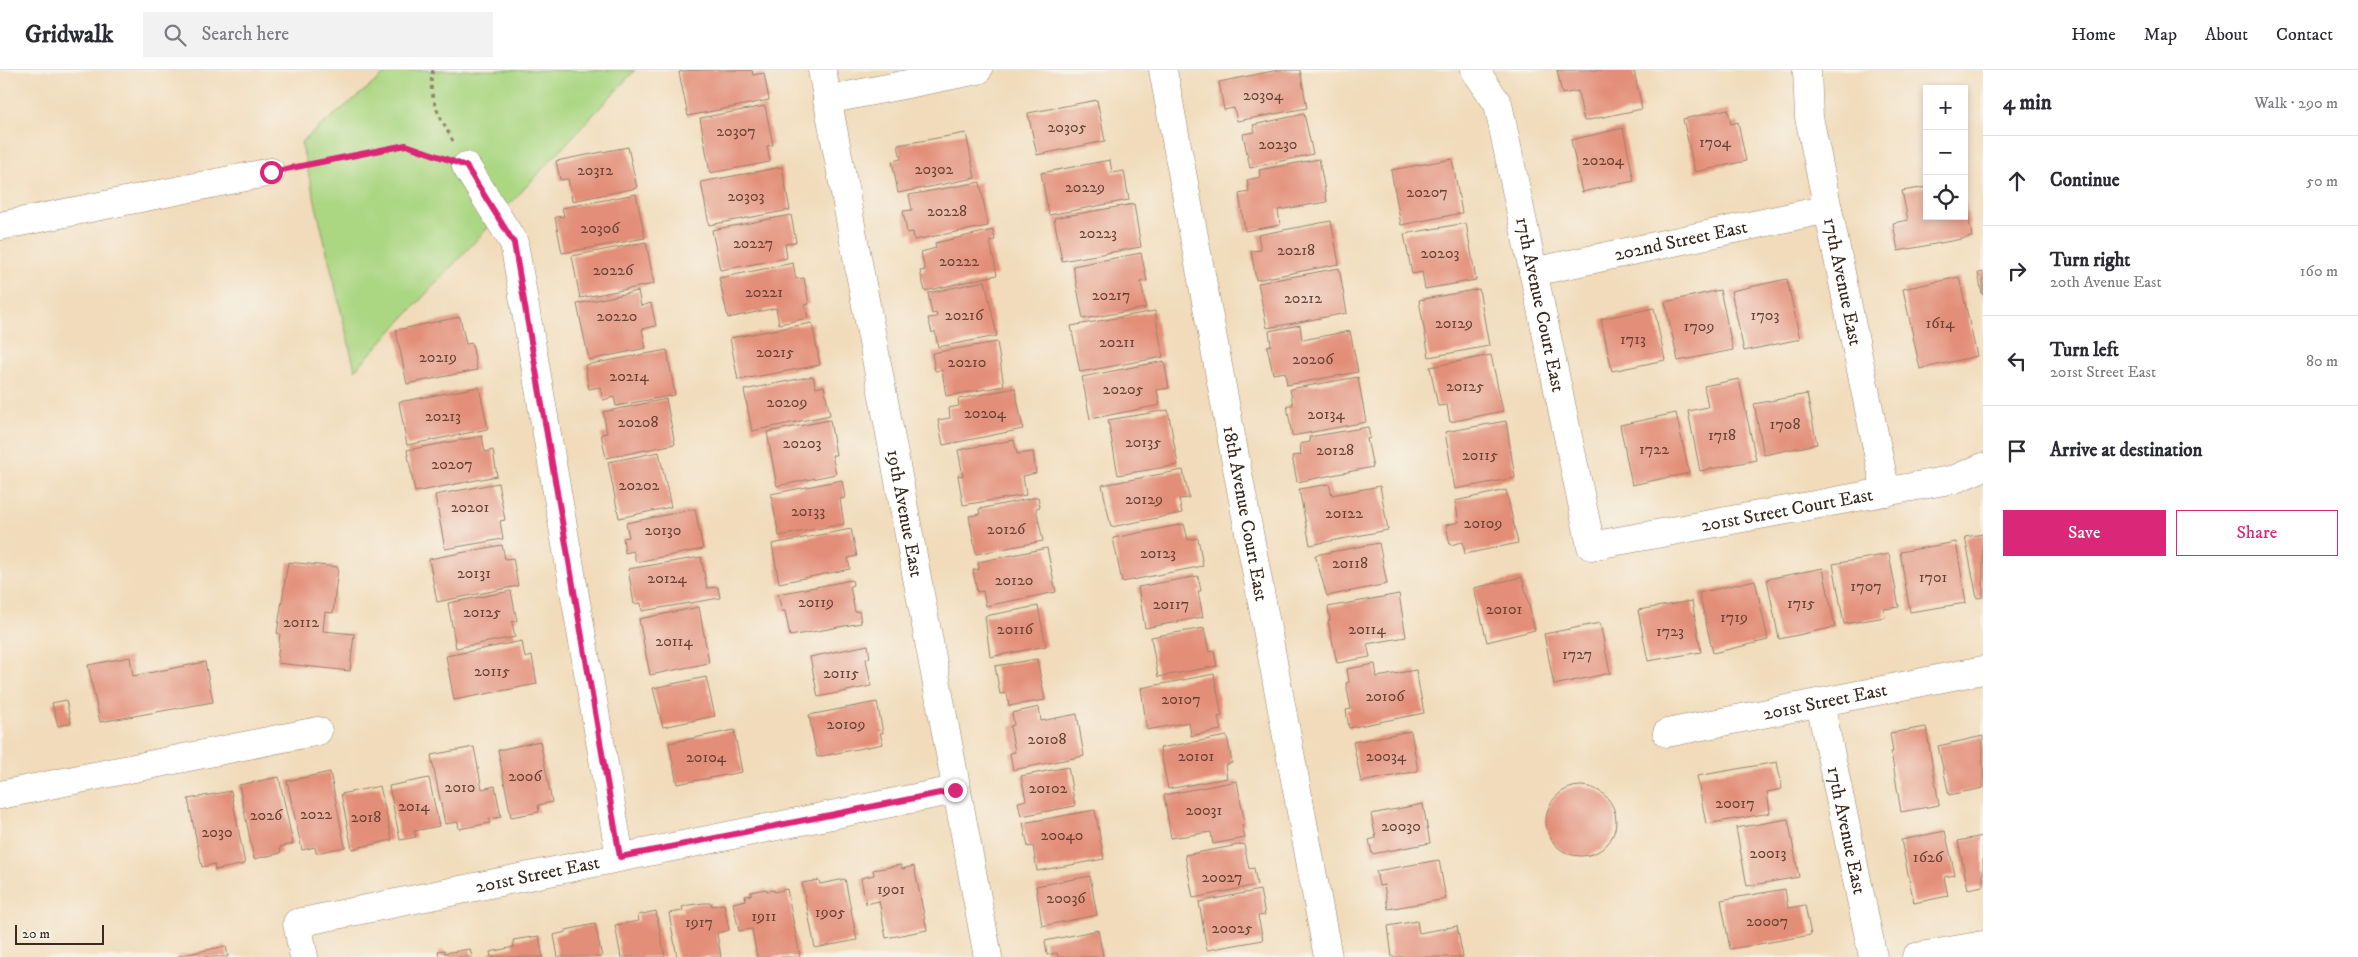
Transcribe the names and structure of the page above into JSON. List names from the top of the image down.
{
  "streets": {
    "street": [
      "202nd Street East",
      "17th Avenue East",
      "17th Avenue Court East",
      "201st Street Court East",
      "19th Avenue East",
      "18th Avenue Court East",
      "201st Street East"
    ]
  },
  "crossings": [
    ["202nd Street East", "17th Avenue East"],
    ["202nd Street East", "17th Avenue Court East"],
    ["17th Avenue East", "201st Street Court East"],
    ["17th Avenue East", "201st Street East"],
    ["17th Avenue Court East", "201st Street Court East"],
    ["19th Avenue East", "201st Street East"]
  ],
  "house_numbers": [
    "20304",
    "20305",
    "20307",
    "1704",
    "20230",
    "20204",
    "20302",
    "20312",
    "20229",
    "20207",
    "20303",
    "20228",
    "20306",
    "20223",
    "20227",
    "20218",
    "20203",
    "20222",
    "20226",
    "20221",
    "20217",
    "20212",
    "20216",
    "1703",
    "20220",
    "20129",
    "1614",
    "1709",
    "1713",
    "20211",
    "20215",
    "20219",
    "20206",
    "20210",
    "20214",
    "20125",
    "20205",
    "20209",
    "20204",
    "20134",
    "20213",
    "20208",
    "1708",
    "1718",
    "20135",
    "20203",
    "1722",
    "20128",
    "20115",
    "20207",
    "20202",
    "20129",
    "20201",
    "20133",
    "20122",
    "20109",
    "20126",
    "20130",
    "20123",
    "20118",
    "20131",
    "1701",
    "20124",
    "20120",
    "1707",
    "20119",
    "1715",
    "20117",
    "20101",
    "20125",
    "1719",
    "20112",
    "20116",
    "20114",
    "1723",
    "20114",
    "1727",
    "20115",
    "20115",
    "20106",
    "20107",
    "20109",
    "20108",
    "20101",
    "20034",
    "20104",
    "2006",
    "2010",
    "20102",
    "20017",
    "2014",
    "20031",
    "2022",
    "2026",
    "2018",
    "20030",
    "2030",
    "20040",
    "20013",
    "1626",
    "20027",
    "1901",
    "20036",
    "1905",
    "1911",
    "20007",
    "1917",
    "20025"
  ],
  "scale_bar": "20 m",
  "page": {
    "header": "Gridwalk",
    "search": "Search here",
    "nav": [
      "Home",
      "Map",
      "About",
      "Contact"
    ],
    "heading": ["4 min", "Walk · 290 m"],
    "map_buttons": ["+", "−"],
    "list": [
      ["Continue", "50 m"],
      ["Turn right", "20th Avenue East", "160 m"],
      ["Turn left", "201st Street East", "80 m"],
      "Arrive at destination"
    ],
    "buttons": ["Save", "Share"],
    "scale": "20 m"
  }
}
